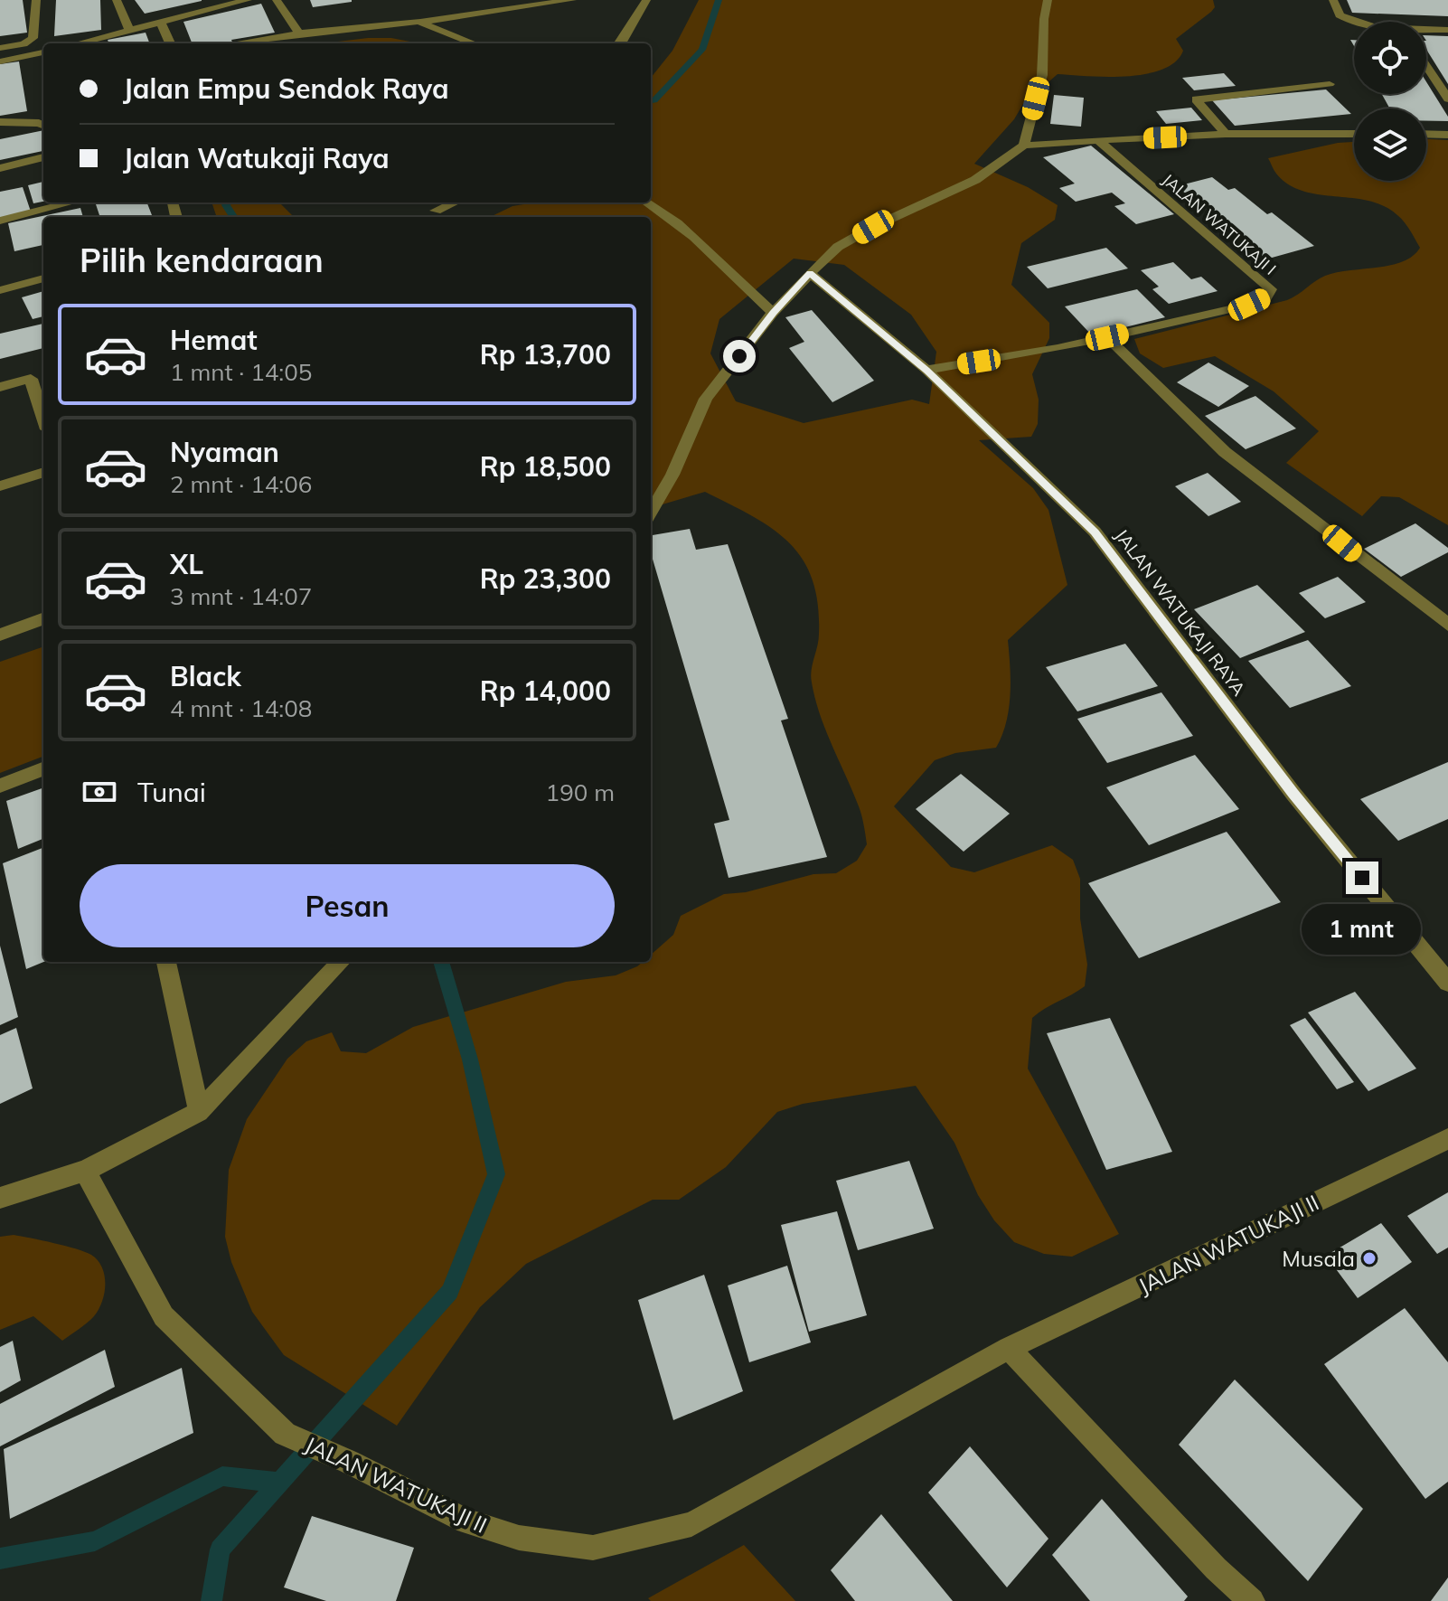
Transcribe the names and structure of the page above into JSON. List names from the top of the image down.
{
  "streets": {
    "street": ["JALAN WATUKAJI I", "JALAN WATUKAJI RAYA", "JALAN WATUKAJI II"]
  },
  "crossings": [
    ["JALAN WATUKAJI I", "JALAN WATUKAJI RAYA"]
  ],
  "places": ["Musala"],
  "page": {
    "banner": ["Jalan Empu Sendok Raya", "Jalan Watukaji Raya"],
    "heading": "Pilih kendaraan",
    "list": [
      {
        "name": "Hemat",
        "note": "1 mnt · 14:05",
        "value": "Rp 13,700"
      },
      {
        "name": "Nyaman",
        "note": "2 mnt · 14:06",
        "value": "Rp 18,500"
      },
      {
        "name": "XL",
        "note": "3 mnt · 14:07",
        "value": "Rp 23,300"
      },
      {
        "name": "Black",
        "note": "4 mnt · 14:08",
        "value": "Rp 14,000"
      }
    ],
    "pay": ["Tunai", "190 m"],
    "buttons": "Pesan",
    "bubble": "1 mnt"
  }
}
